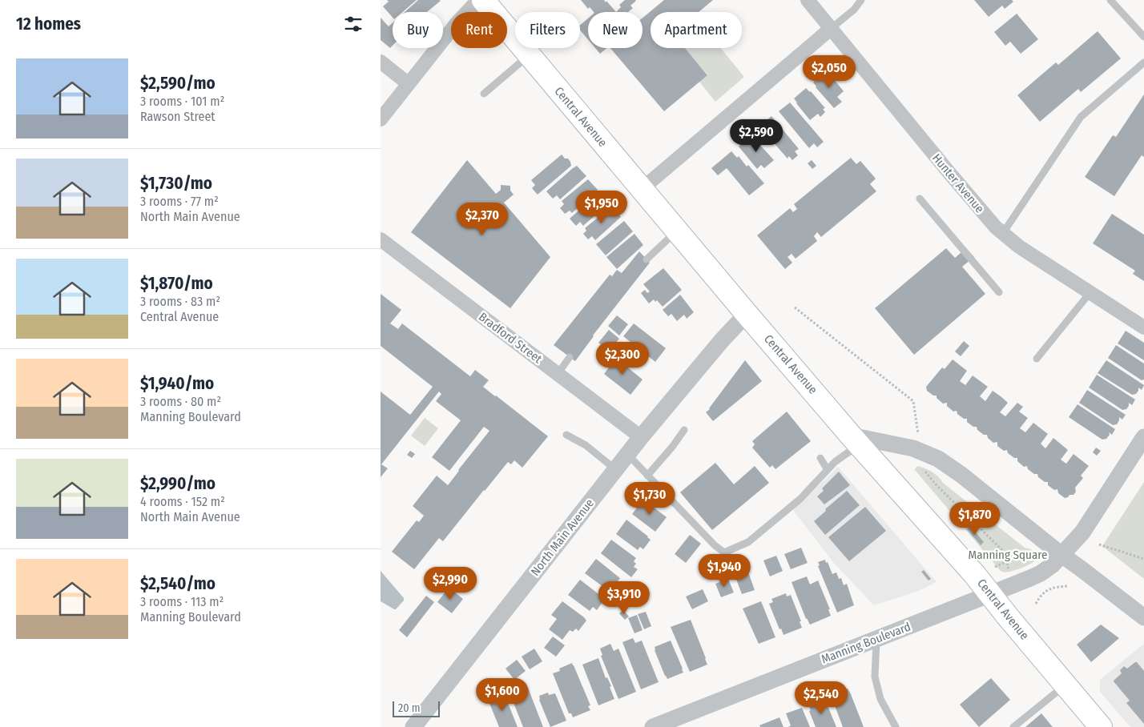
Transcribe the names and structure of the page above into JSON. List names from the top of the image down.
{
  "streets": {
    "main road": ["Central Avenue"],
    "street": [
      "Hunter Avenue",
      "Bradford Street",
      "North Main Avenue",
      "Manning Boulevard"
    ]
  },
  "crossings": [
    ["Central Avenue", "North Main Avenue"],
    ["Central Avenue", "Manning Boulevard"],
    ["Bradford Street", "North Main Avenue"]
  ],
  "parks": ["Manning Square"],
  "scale_bar": "20 m",
  "page": {
    "heading": "12 homes",
    "chip": [
      "Buy",
      "Rent",
      "Filters",
      "New",
      "Apartment"
    ],
    "list": [
      {
        "name": "$2,590/mo",
        "note": "3 rooms · 101 m² · Rawson Street"
      },
      {
        "name": "$1,730/mo",
        "note": "3 rooms · 77 m² · North Main Avenue"
      },
      {
        "name": "$1,870/mo",
        "note": "3 rooms · 83 m² · Central Avenue"
      },
      {
        "name": "$1,940/mo",
        "note": "3 rooms · 80 m² · Manning Boulevard"
      },
      {
        "name": "$2,990/mo",
        "note": "4 rooms · 152 m² · North Main Avenue"
      },
      {
        "name": "$2,540/mo",
        "note": "3 rooms · 113 m² · Manning Boulevard"
      }
    ],
    "price": [
      "$2,050",
      "$2,590",
      "$1,950",
      "$2,370",
      "$2,300",
      "$1,730",
      "$1,870",
      "$1,940",
      "$2,990",
      "$3,910",
      "$1,600",
      "$2,540"
    ],
    "scale": "20 m"
  }
}
